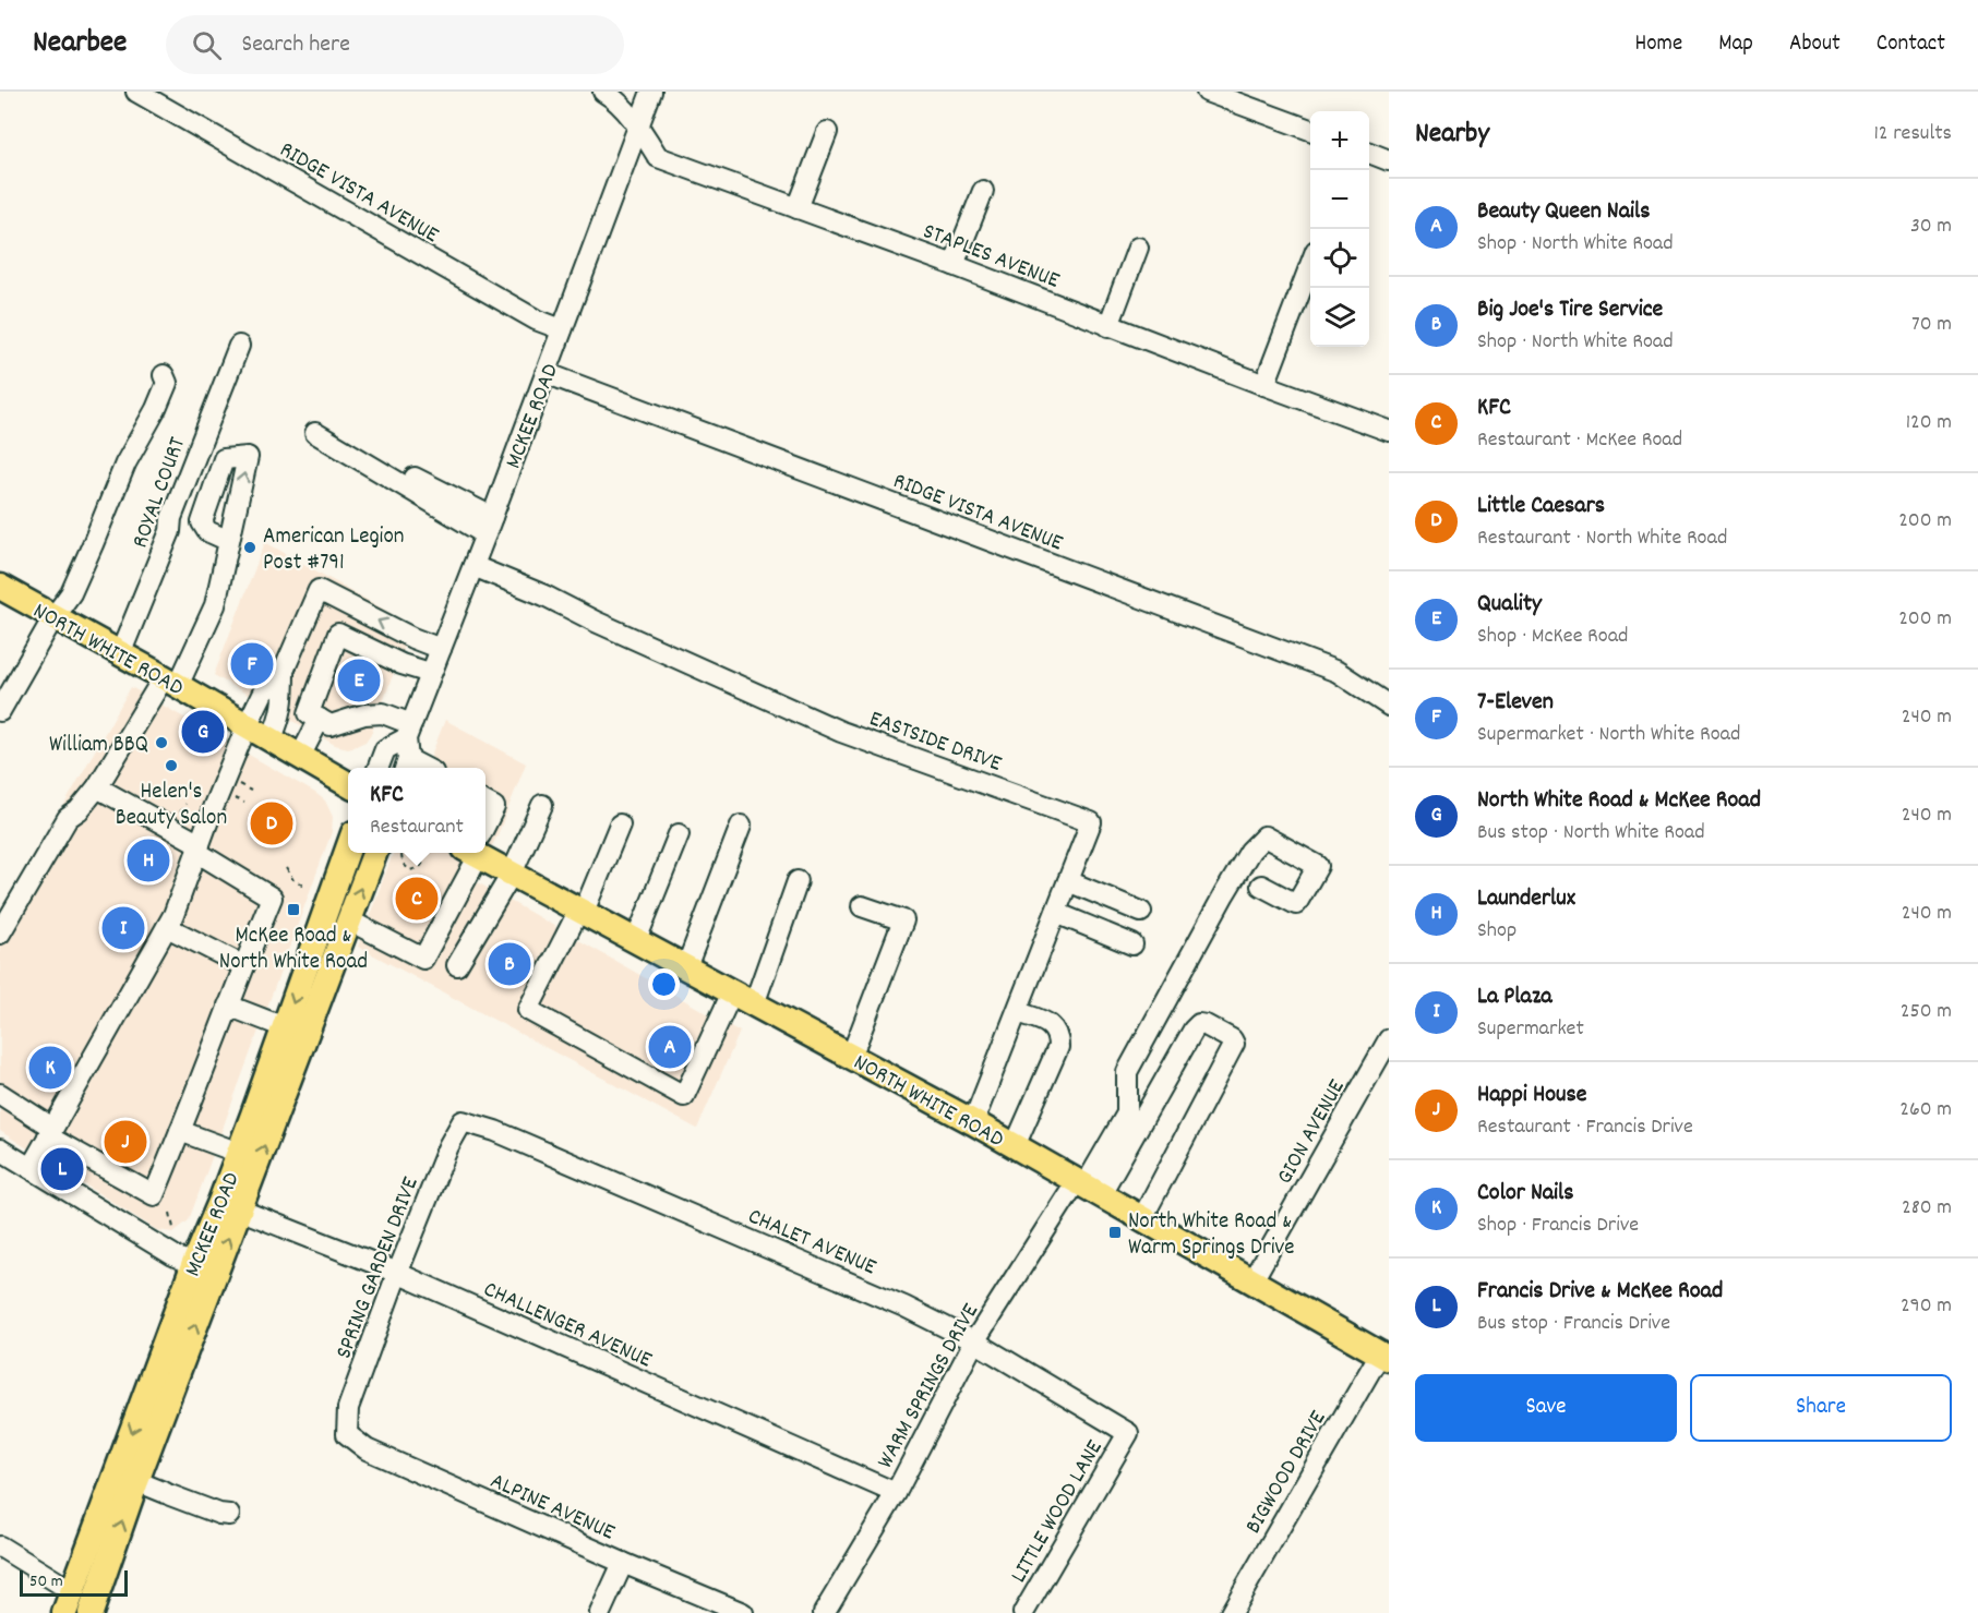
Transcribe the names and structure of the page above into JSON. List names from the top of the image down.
{
  "streets": {
    "main road": ["MCKEE ROAD", "NORTH WHITE ROAD"],
    "street": [
      "RIDGE VISTA AVENUE",
      "STAPLES AVENUE",
      "ROYAL COURT",
      "EASTSIDE DRIVE",
      "GION AVENUE",
      "CHALET AVENUE",
      "SPRING GARDEN DRIVE",
      "CHALLENGER AVENUE",
      "WARM SPRINGS DRIVE",
      "BIGWOOD DRIVE",
      "ALPINE AVENUE",
      "LITTLE WOOD LANE"
    ]
  },
  "crossings": [
    ["RIDGE VISTA AVENUE", "MCKEE ROAD"],
    ["STAPLES AVENUE", "MCKEE ROAD"],
    ["MCKEE ROAD", "EASTSIDE DRIVE"],
    ["MCKEE ROAD", "CHALLENGER AVENUE"],
    ["ROYAL COURT", "NORTH WHITE ROAD"],
    ["NORTH WHITE ROAD", "EASTSIDE DRIVE"],
    ["NORTH WHITE ROAD", "GION AVENUE"],
    ["NORTH WHITE ROAD", "WARM SPRINGS DRIVE"],
    ["NORTH WHITE ROAD", "BIGWOOD DRIVE"],
    ["CHALET AVENUE", "SPRING GARDEN DRIVE"],
    ["CHALET AVENUE", "WARM SPRINGS DRIVE"],
    ["CHALET AVENUE", "LITTLE WOOD LANE"],
    ["SPRING GARDEN DRIVE", "CHALLENGER AVENUE"],
    ["SPRING GARDEN DRIVE", "ALPINE AVENUE"],
    ["CHALLENGER AVENUE", "WARM SPRINGS DRIVE"]
  ],
  "places": {
    "other": ["American Legion Post #791", "William BBQ", "Helen's Beauty Salon"],
    "transit": ["McKee Road & North White Road", "North White Road & Warm Springs Drive"]
  },
  "scale_bar": "50 m",
  "page": {
    "header": "Nearbee",
    "search": "Search here",
    "nav": [
      "Home",
      "Map",
      "About",
      "Contact"
    ],
    "heading": ["Nearby", "12 results"],
    "map_buttons": ["+", "−"],
    "list": [
      {
        "mark": "A",
        "name": "Beauty Queen Nails",
        "note": "Shop · North White Road",
        "value": "30 m"
      },
      {
        "mark": "B",
        "name": "Big Joe's Tire Service",
        "note": "Shop · North White Road",
        "value": "70 m"
      },
      {
        "mark": "C",
        "name": "KFC",
        "note": "Restaurant · McKee Road",
        "value": "120 m"
      },
      {
        "mark": "D",
        "name": "Little Caesars",
        "note": "Restaurant · North White Road",
        "value": "200 m"
      },
      {
        "mark": "E",
        "name": "Quality",
        "note": "Shop · McKee Road",
        "value": "200 m"
      },
      {
        "mark": "F",
        "name": "7-Eleven",
        "note": "Supermarket · North White Road",
        "value": "240 m"
      },
      {
        "mark": "G",
        "name": "North White Road & McKee Road",
        "note": "Bus stop · North White Road",
        "value": "240 m"
      },
      {
        "mark": "H",
        "name": "Launderlux",
        "note": "Shop",
        "value": "240 m"
      },
      {
        "mark": "I",
        "name": "La Plaza",
        "note": "Supermarket",
        "value": "250 m"
      },
      {
        "mark": "J",
        "name": "Happi House",
        "note": "Restaurant · Francis Drive",
        "value": "260 m"
      },
      {
        "mark": "K",
        "name": "Color Nails",
        "note": "Shop · Francis Drive",
        "value": "280 m"
      },
      {
        "mark": "L",
        "name": "Francis Drive & McKee Road",
        "note": "Bus stop · Francis Drive",
        "value": "290 m"
      }
    ],
    "pins": [
      "F",
      "E",
      "G",
      "D",
      "H",
      "C",
      "I",
      "B",
      "A",
      "K",
      "J",
      "L"
    ],
    "popup": ["KFC", "Restaurant"],
    "buttons": ["Save", "Share"],
    "scale": "50 m"
  }
}
